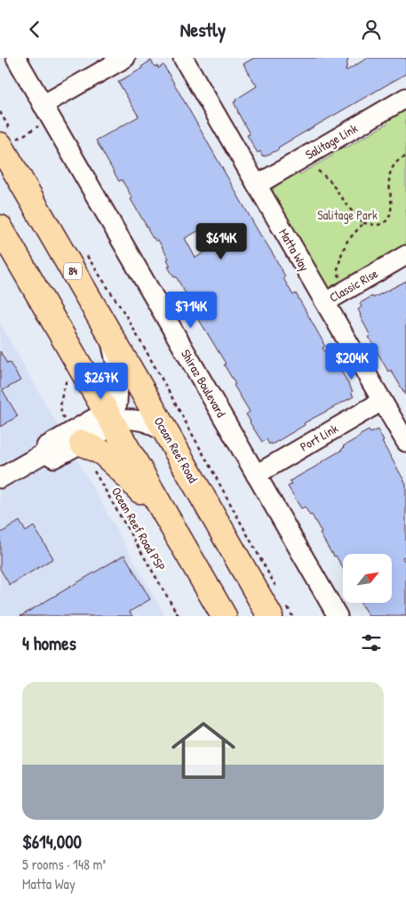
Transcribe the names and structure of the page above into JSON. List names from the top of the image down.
{
  "streets": {
    "main road": ["84", "Ocean Reef Road"],
    "street": [
      "Salitage Link",
      "Matta Way",
      "Classic Rise",
      "Shiraz Boulevard",
      "Port Link"
    ],
    "path": ["Ocean Reef Road PSP"]
  },
  "crossings": [
    ["Salitage Link", "Matta Way"],
    ["Matta Way", "Classic Rise"],
    ["Matta Way", "Port Link"],
    ["Shiraz Boulevard", "Port Link"]
  ],
  "parks": ["Salitage Park"],
  "north": "top right",
  "page": {
    "header": "Nestly",
    "price": [
      "$614K",
      "$714K",
      "$204K",
      "$267K"
    ],
    "heading": "4 homes",
    "list": [
      {
        "name": "$614,000",
        "note": "5 rooms · 148 m² · Matta Way"
      }
    ]
  }
}
